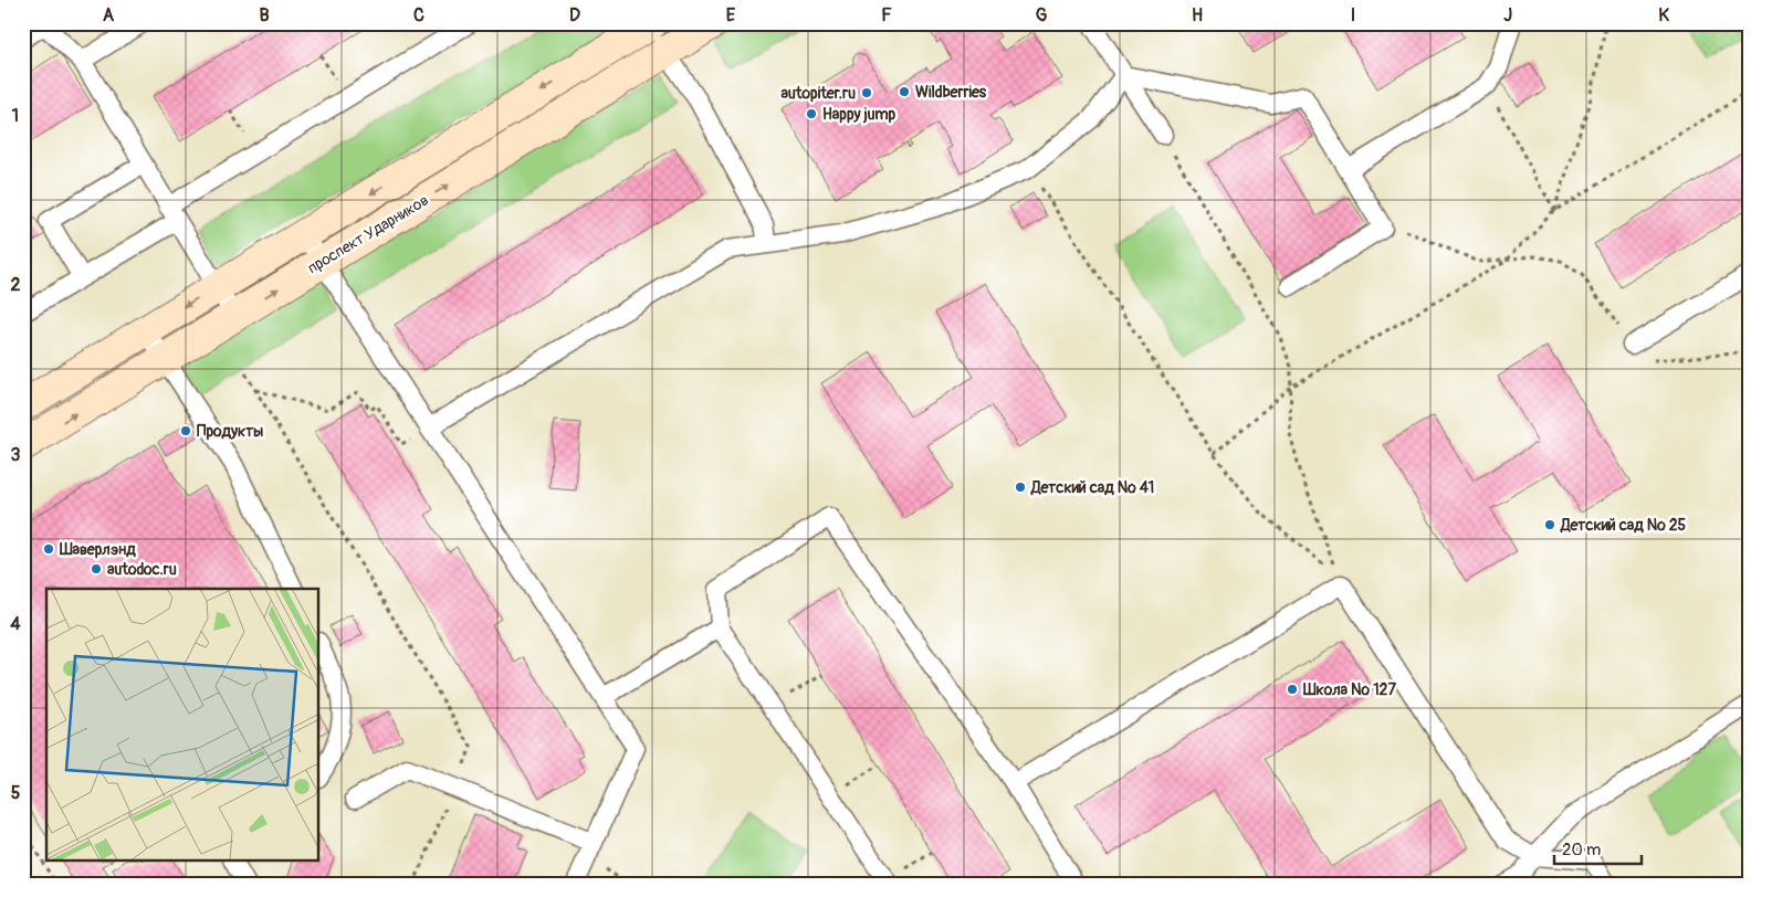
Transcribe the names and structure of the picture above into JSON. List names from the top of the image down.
{
  "streets": {
    "street": ["проспект Ударников"]
  },
  "places": [
    "Wildberries",
    "autopiter.ru",
    "Happy jump",
    "Продукты",
    "Детский сад № 41",
    "Детский сад № 25",
    "Шаверлэнд",
    "autodoc.ru",
    "Школа № 127"
  ],
  "scale_bar": "20 m",
  "grid": {
    "columns": [
      "A",
      "B",
      "C",
      "D",
      "E",
      "F",
      "G",
      "H",
      "I",
      "J",
      "K"
    ],
    "rows": [
      "1",
      "2",
      "3",
      "4",
      "5"
    ]
  }
}
